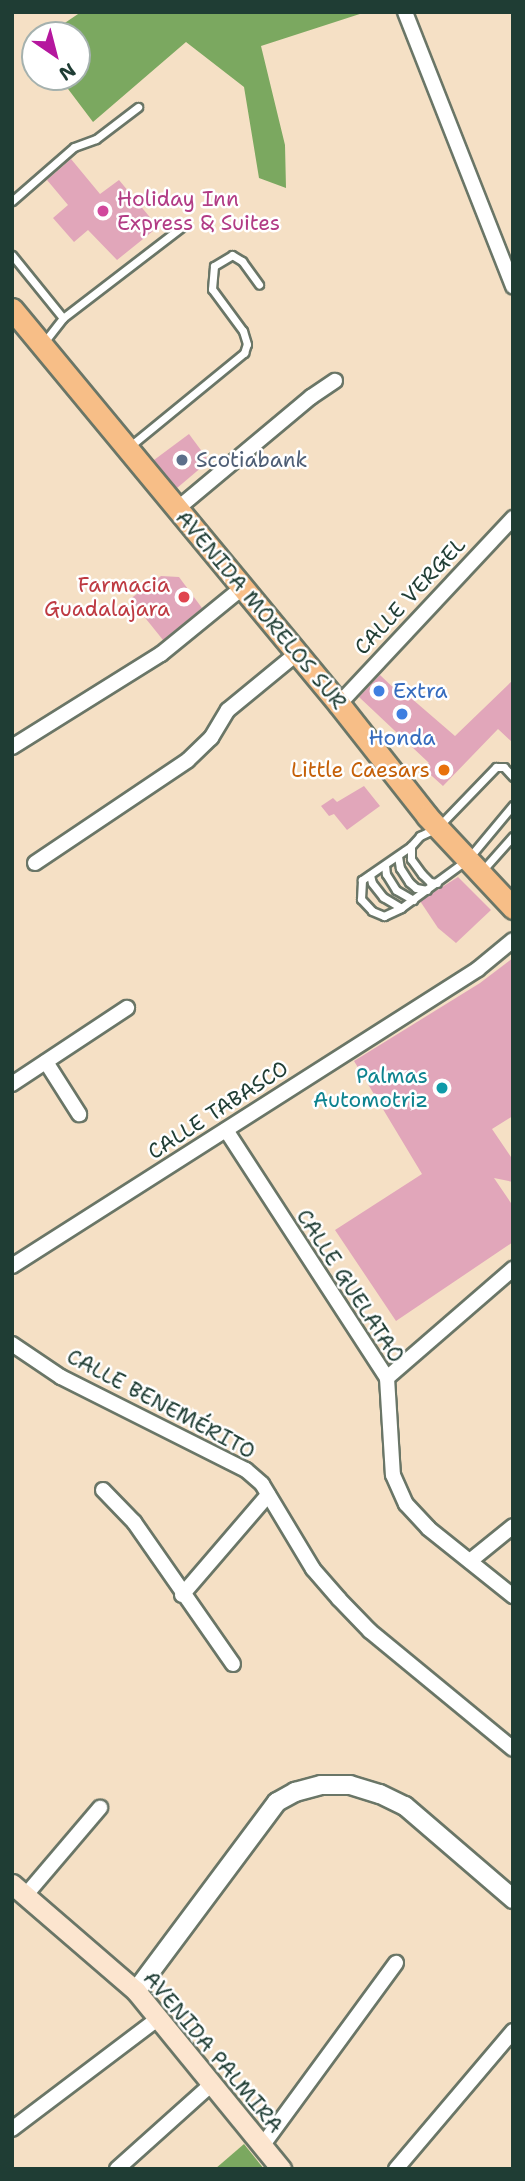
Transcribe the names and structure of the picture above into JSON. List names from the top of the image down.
{
  "streets": {
    "main road": ["AVENIDA MORELOS SUR", "AVENIDA PALMIRA"],
    "street": [
      "CALLE VERGEL",
      "CALLE TABASCO",
      "CALLE GUELATAO",
      "CALLE BENEMÉRITO"
    ]
  },
  "crossings": [
    ["CALLE VERGEL", "AVENIDA MORELOS SUR"],
    ["CALLE TABASCO", "CALLE GUELATAO"]
  ],
  "places": [
    "Holiday Inn Express & Suites",
    "Scotiabank",
    "Farmacia Guadalajara",
    "Extra",
    "Honda",
    "Little Caesars",
    "Palmas Automotriz"
  ],
  "north": "bottom right"
}
